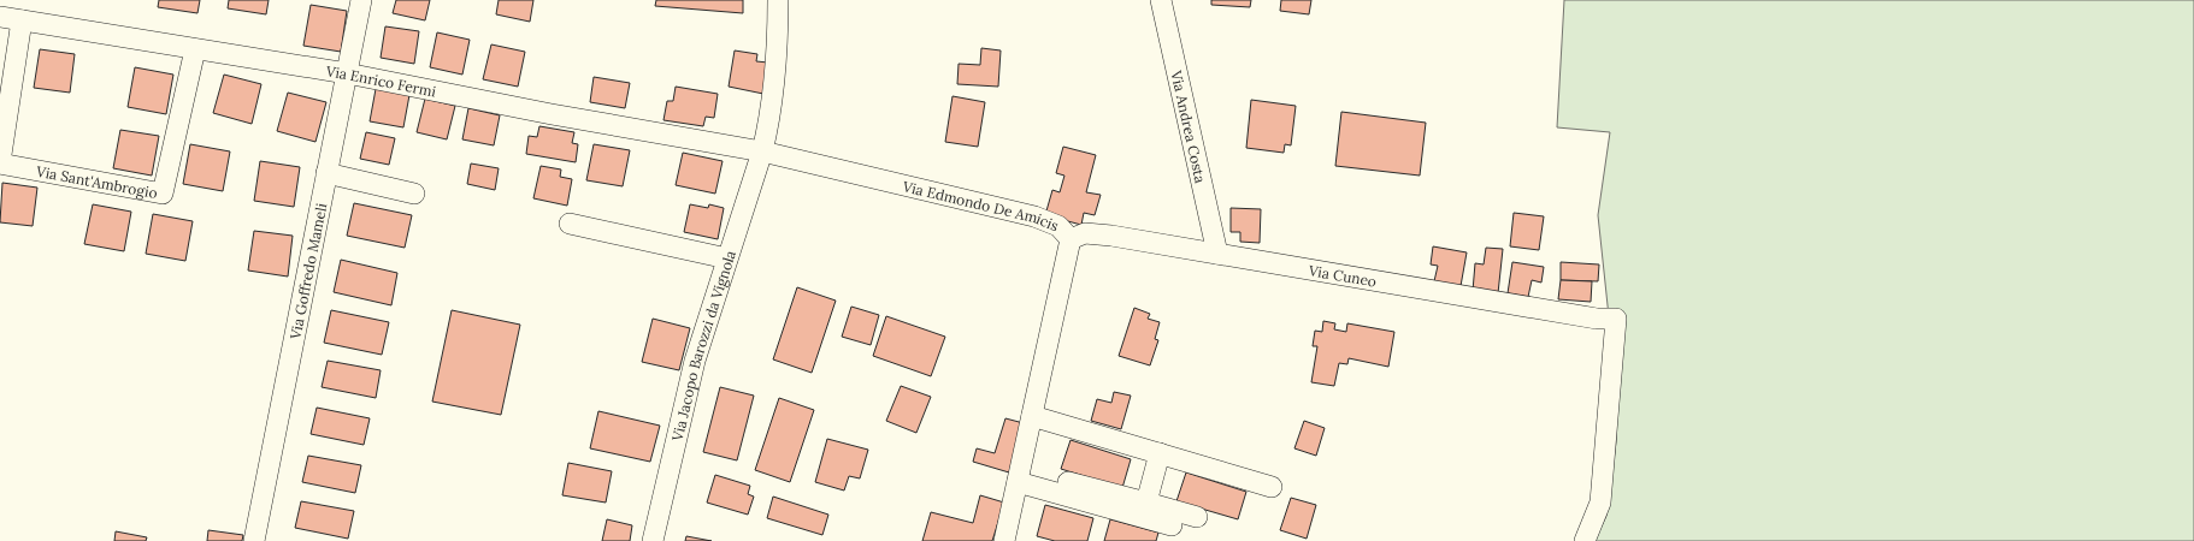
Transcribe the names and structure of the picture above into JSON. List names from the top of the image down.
{
  "streets": {
    "street": [
      "Via Enrico Fermi",
      "Via Andrea Costa",
      "Via Sant'Ambrogio",
      "Via Edmondo De Amicis",
      "Via Goffredo Mameli",
      "Via Cuneo",
      "Via Jacopo Barozzi da Vignola"
    ]
  },
  "crossings": [
    ["Via Enrico Fermi", "Via Sant'Ambrogio"],
    ["Via Enrico Fermi", "Via Edmondo De Amicis"],
    ["Via Enrico Fermi", "Via Goffredo Mameli"],
    ["Via Enrico Fermi", "Via Jacopo Barozzi da Vignola"],
    ["Via Andrea Costa", "Via Cuneo"],
    ["Via Edmondo De Amicis", "Via Cuneo"],
    ["Via Edmondo De Amicis", "Via Jacopo Barozzi da Vignola"]
  ]
}
